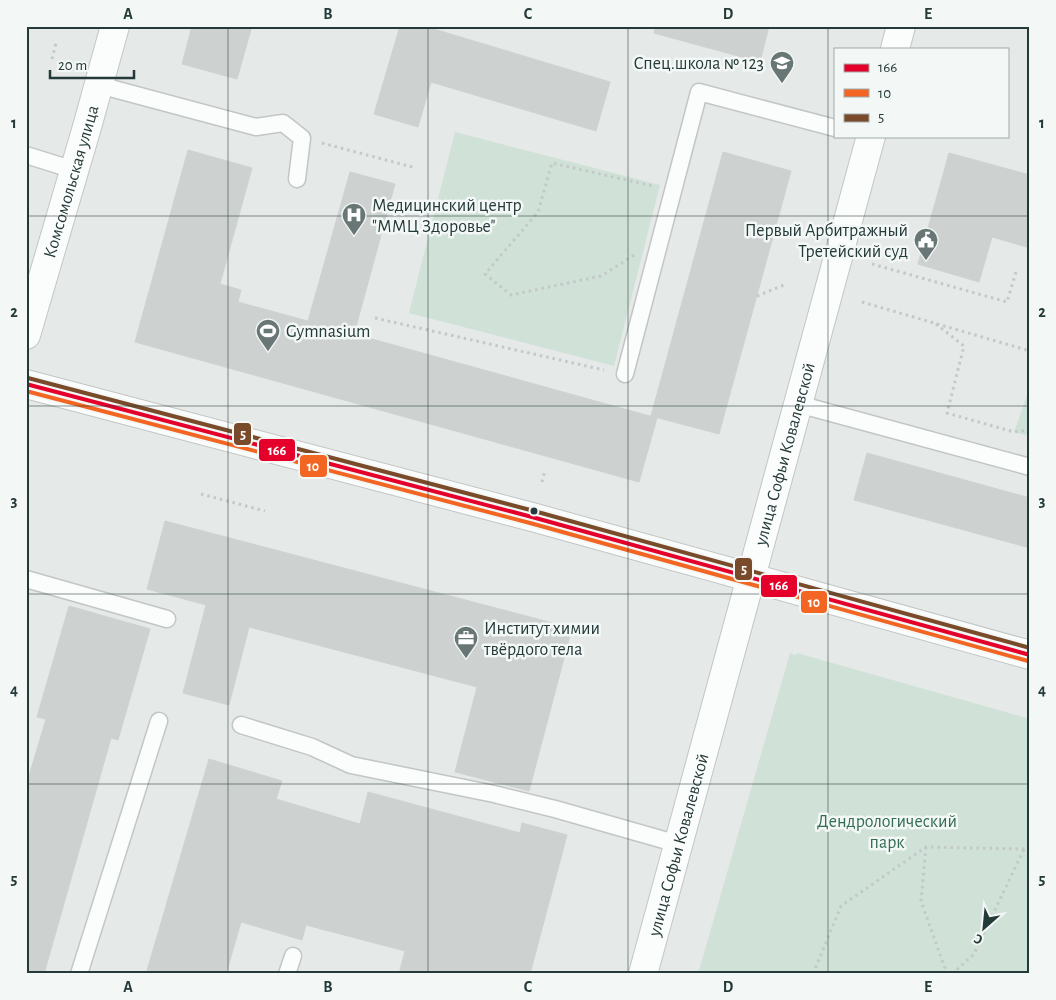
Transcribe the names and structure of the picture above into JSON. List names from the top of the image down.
{
  "streets": {
    "street": ["Комсомольская улица", "улица Софьи Ковалевской"]
  },
  "parks": ["Дендрологический парк"],
  "places": {
    "school or university": ["Спец.школа № 123"],
    "hospital": ["Медицинский центр \"ММЦ Здоровье\""],
    "public building": ["Первый Арбитражный Третейский суд"],
    "sports": ["Gymnasium"],
    "office": ["Институт химии твёрдого тела"]
  },
  "lines": ["transit line 5", "transit line 166", "transit line 10"],
  "legend": ["166", "10", "5"],
  "scale_bar": "20 m",
  "north": "bottom left",
  "grid": {
    "columns": [
      "A",
      "B",
      "C",
      "D",
      "E"
    ],
    "rows": [
      "1",
      "2",
      "3",
      "4",
      "5"
    ]
  }
}
